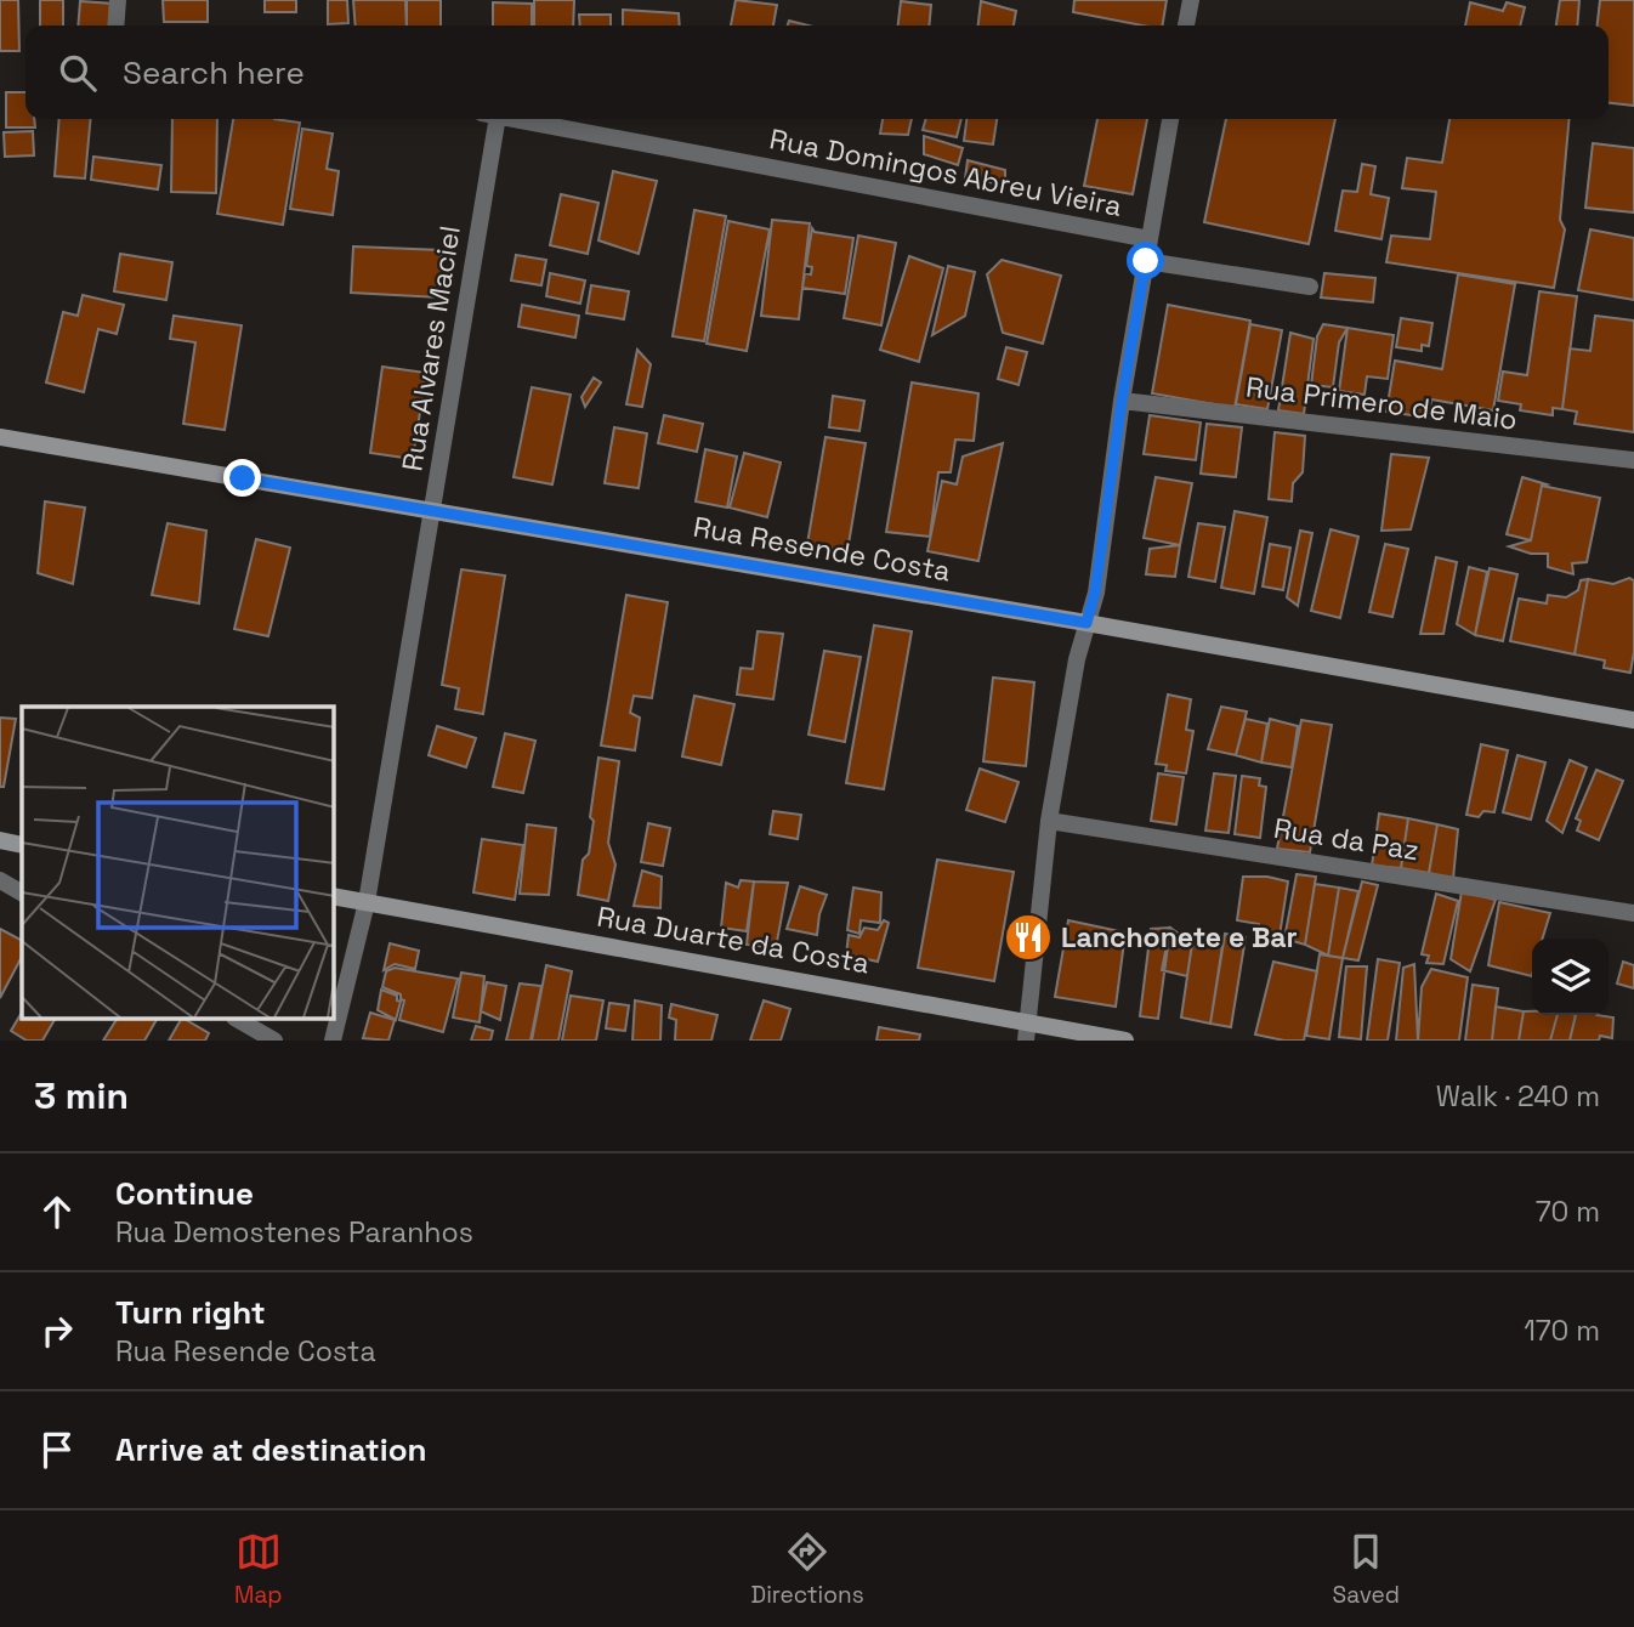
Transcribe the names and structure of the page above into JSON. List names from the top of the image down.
{
  "streets": {
    "main road": ["Rua Resende Costa", "Rua Duarte da Costa"],
    "street": [
      "Rua Domingos Abreu Vieira",
      "Rua Alvares Maciel",
      "Rua Primero de Maio",
      "Rua da Paz"
    ]
  },
  "crossings": [
    ["Rua Alvares Maciel", "Rua Resende Costa"],
    ["Rua Alvares Maciel", "Rua Duarte da Costa"]
  ],
  "places": {
    "restaurant": ["Lanchonete e Bar"]
  },
  "page": {
    "search": "Search here",
    "heading": ["3 min", "Walk · 240 m"],
    "list": [
      ["Continue", "Rua Demostenes Paranhos", "70 m"],
      ["Turn right", "Rua Resende Costa", "170 m"],
      "Arrive at destination"
    ],
    "nav": ["Map", "Directions", "Saved"]
  }
}
